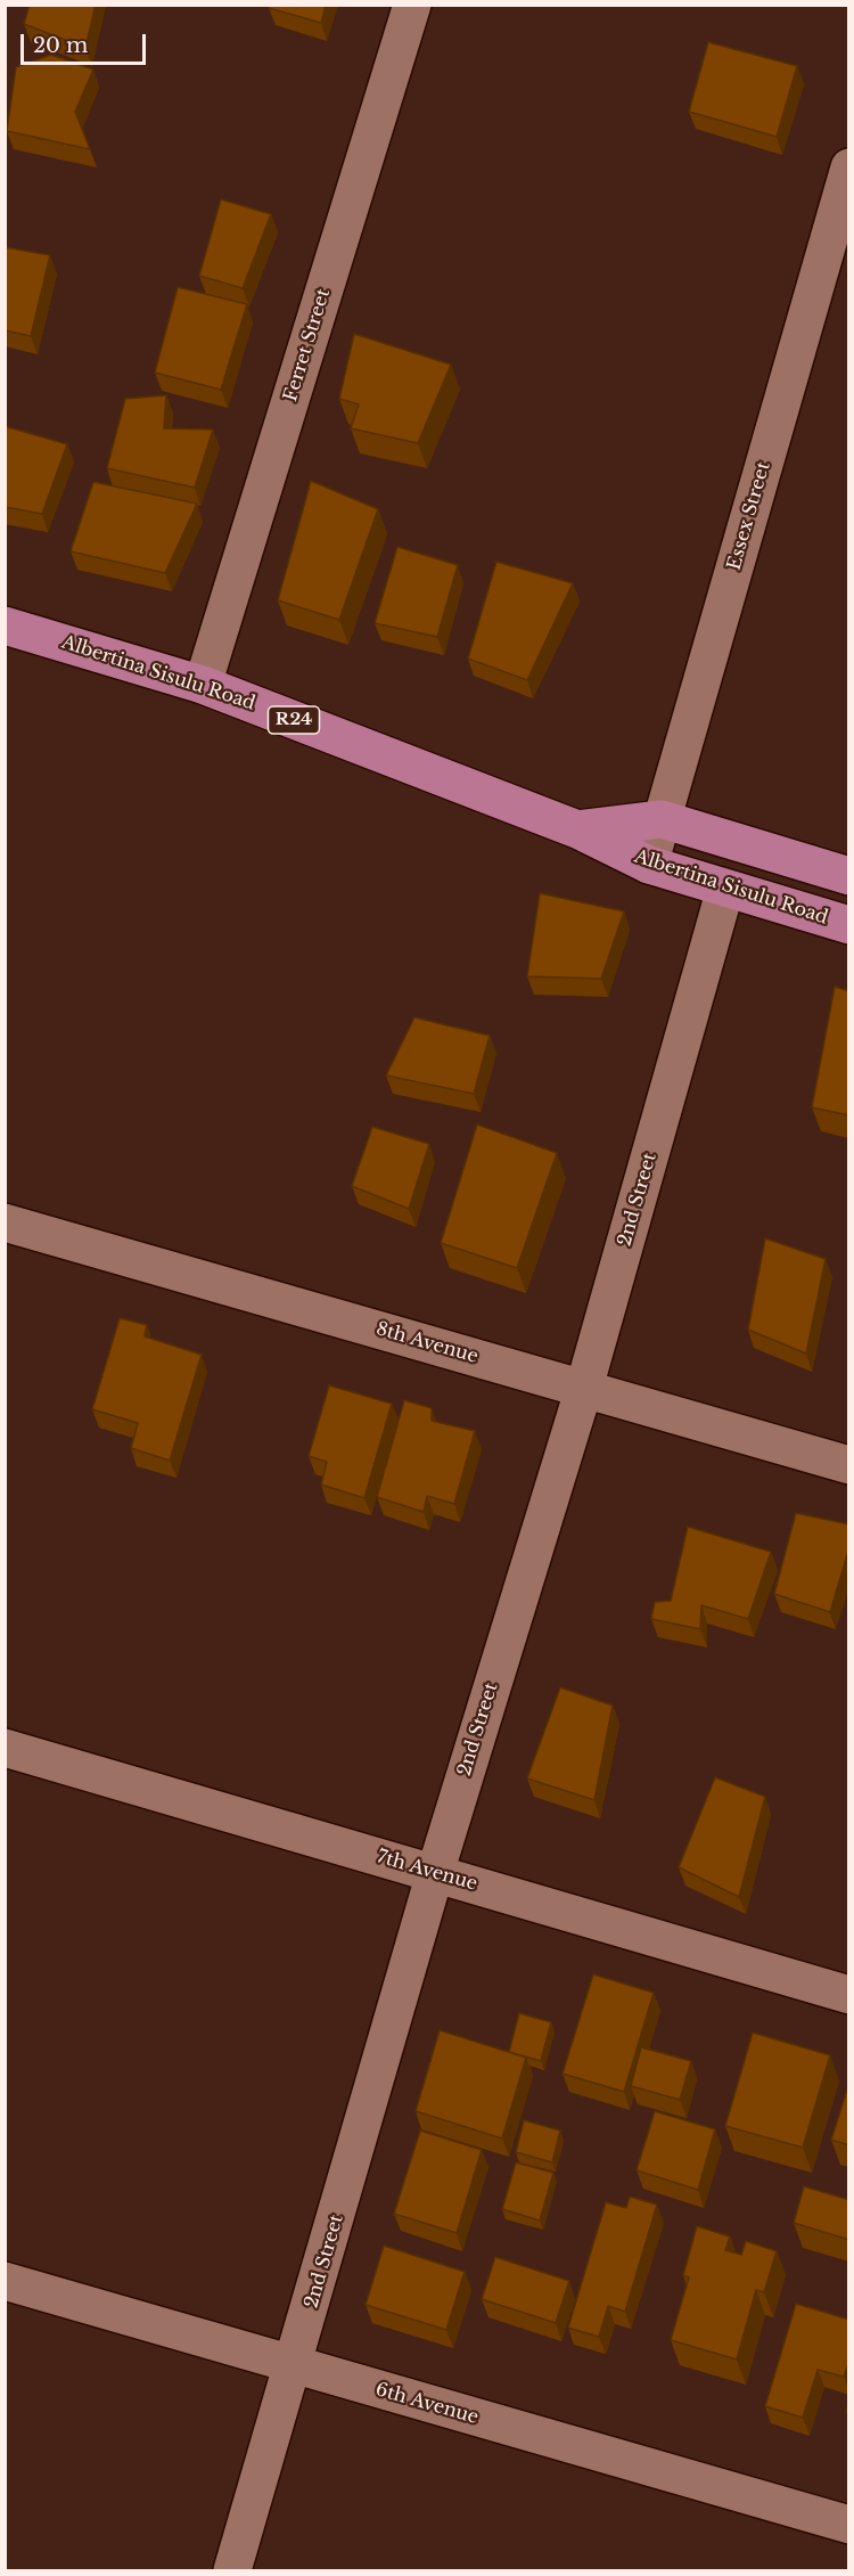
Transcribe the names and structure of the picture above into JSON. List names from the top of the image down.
{
  "streets": {
    "main road": ["Albertina Sisulu Road", "R24"],
    "street": [
      "Ferret Street",
      "Essex Street",
      "2nd Street",
      "8th Avenue",
      "7th Avenue",
      "6th Avenue"
    ]
  },
  "crossings": [
    ["Ferret Street", "Albertina Sisulu Road"],
    ["Essex Street", "Albertina Sisulu Road"],
    ["Albertina Sisulu Road", "2nd Street"],
    ["2nd Street", "8th Avenue"],
    ["2nd Street", "7th Avenue"],
    ["2nd Street", "6th Avenue"]
  ],
  "scale_bar": "20 m"
}
